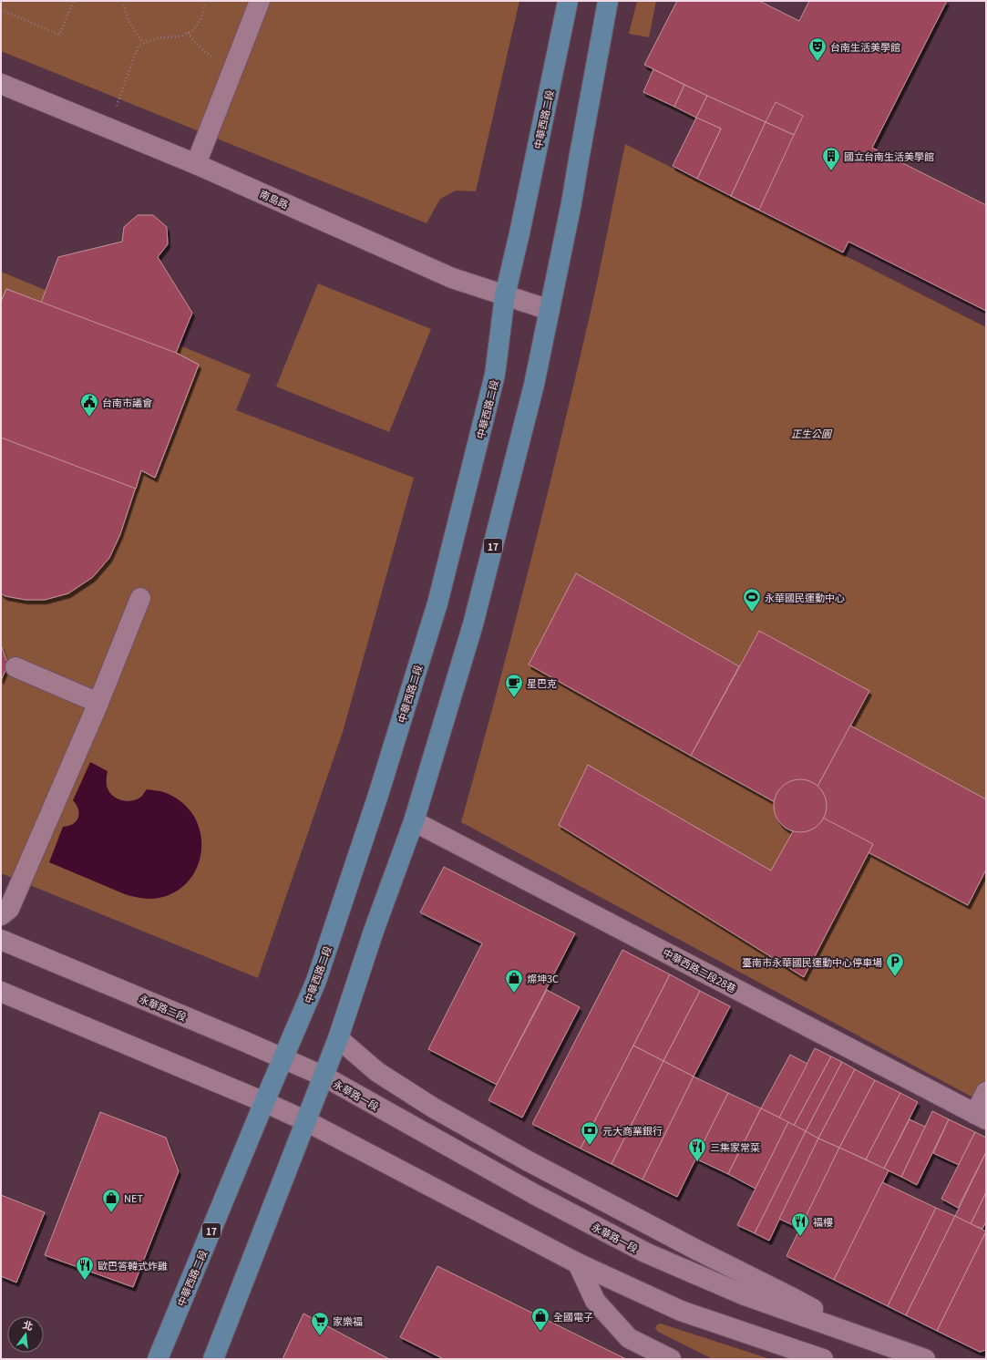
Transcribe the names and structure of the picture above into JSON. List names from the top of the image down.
{
  "streets": {
    "main road": ["中華西路二段", "17"],
    "street": [
      "南島路",
      "中華西路二段28巷",
      "永華路二段",
      "永華路一段"
    ]
  },
  "crossings": [
    ["中華西路二段", "南島路"],
    ["中華西路二段", "永華路二段"],
    ["南島路", "17"],
    ["17", "中華西路二段28巷"],
    ["17", "永華路二段"],
    ["17", "永華路一段"],
    ["永華路二段", "永華路一段"]
  ],
  "parks": ["正生公園"],
  "places": {
    "theatre": ["台南生活美學館"],
    "building": ["國立台南生活美學館"],
    "public building": ["台南市議會"],
    "sports": ["永華國民運動中心"],
    "cafe": ["星巴克"],
    "parking": ["臺南市永華國民運動中心停車場"],
    "shop": ["燦坤3C", "NET", "全國電子"],
    "bank": ["元大商業銀行"],
    "restaurant": ["三集家常菜", "福樓", "歐巴答韓式炸雞"],
    "supermarket": ["家樂福"]
  },
  "north": "top"
}
